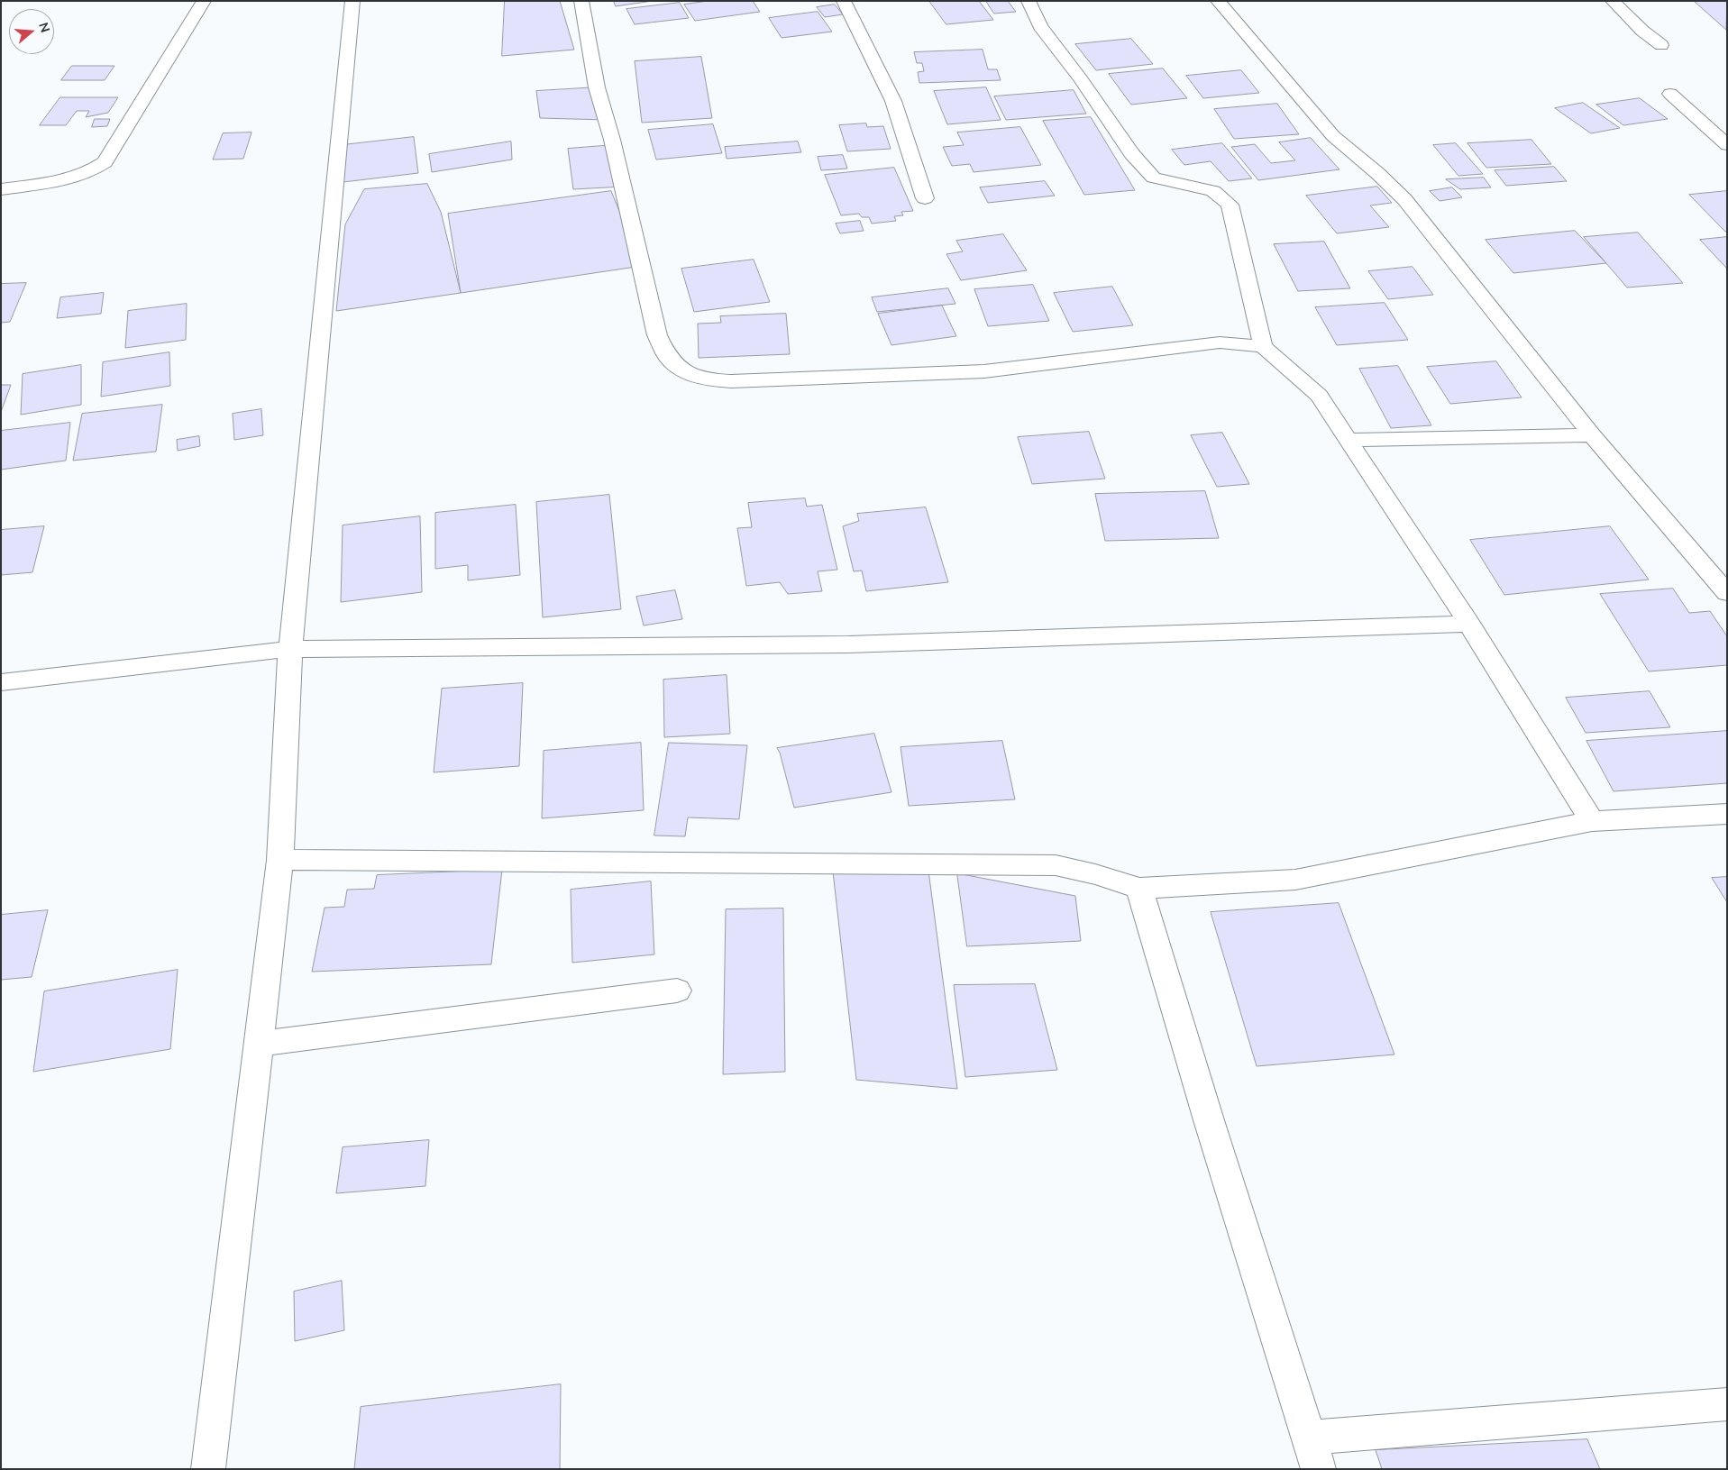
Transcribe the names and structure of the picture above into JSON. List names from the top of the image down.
{
  "north": "right"
}
